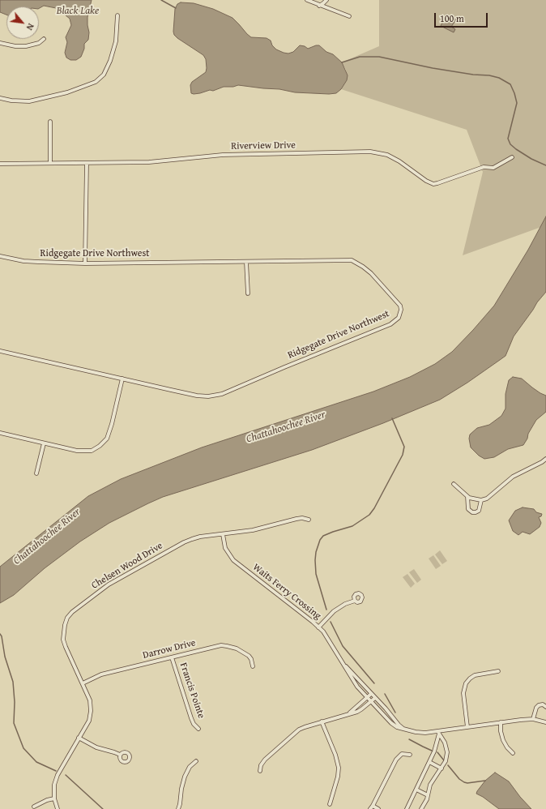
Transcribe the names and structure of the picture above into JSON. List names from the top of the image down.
{
  "streets": {
    "street": [
      "Riverview Drive",
      "Ridgegate Drive Northwest",
      "Chelsen Wood Drive",
      "Waits Ferry Crossing",
      "Darrow Drive",
      "Francis Pointe"
    ]
  },
  "crossings": [
    ["Chelsen Wood Drive", "Waits Ferry Crossing"],
    ["Chelsen Wood Drive", "Darrow Drive"],
    ["Darrow Drive", "Francis Pointe"]
  ],
  "water": ["Black Lake", "Chattahoochee River"],
  "scale_bar": "100 m",
  "north": "bottom right"
}
